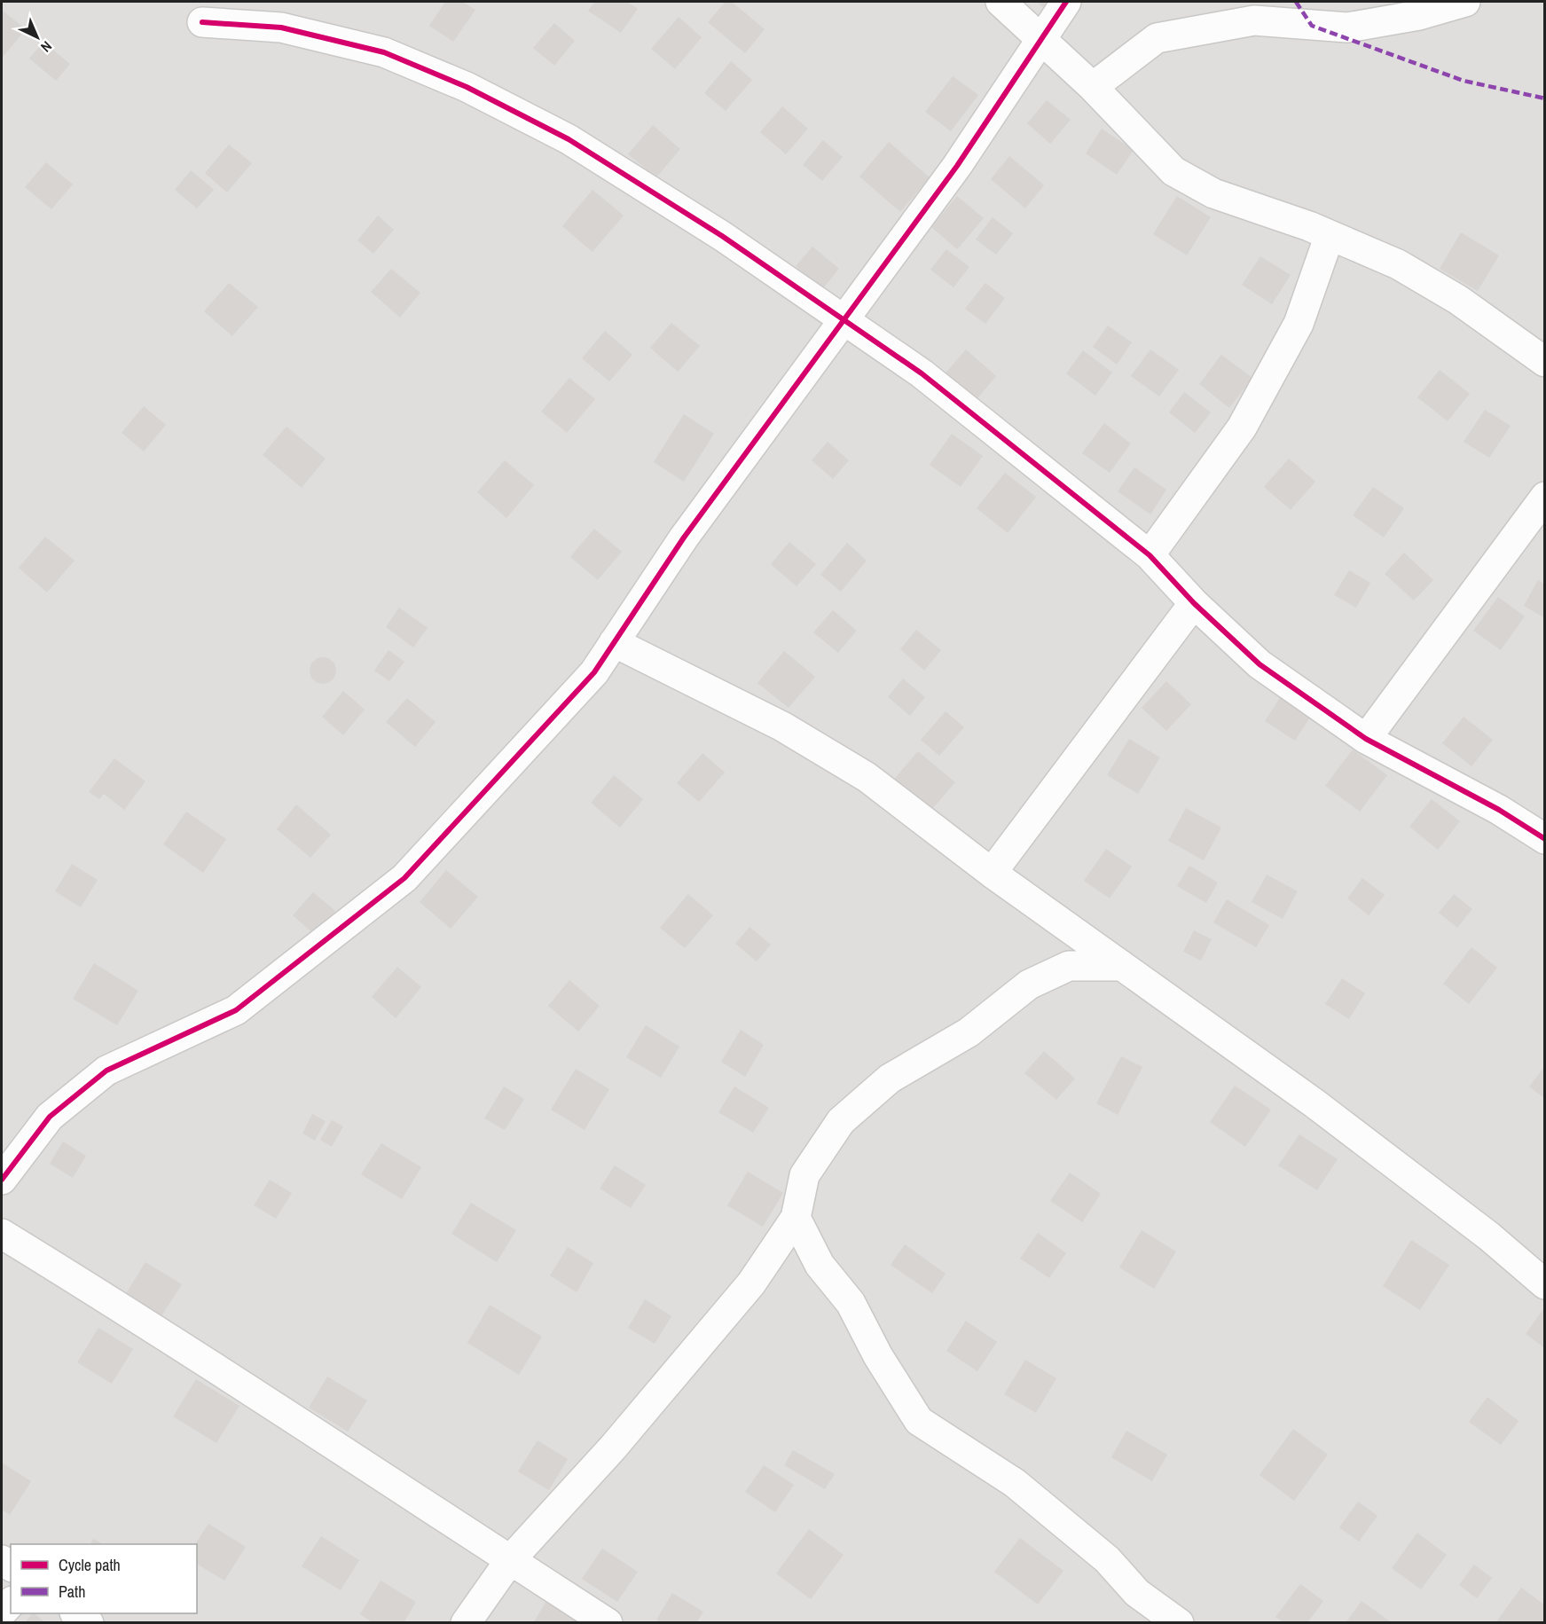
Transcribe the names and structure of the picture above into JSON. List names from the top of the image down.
{
  "legend": ["Cycle path", "Path"],
  "north": "bottom right"
}
